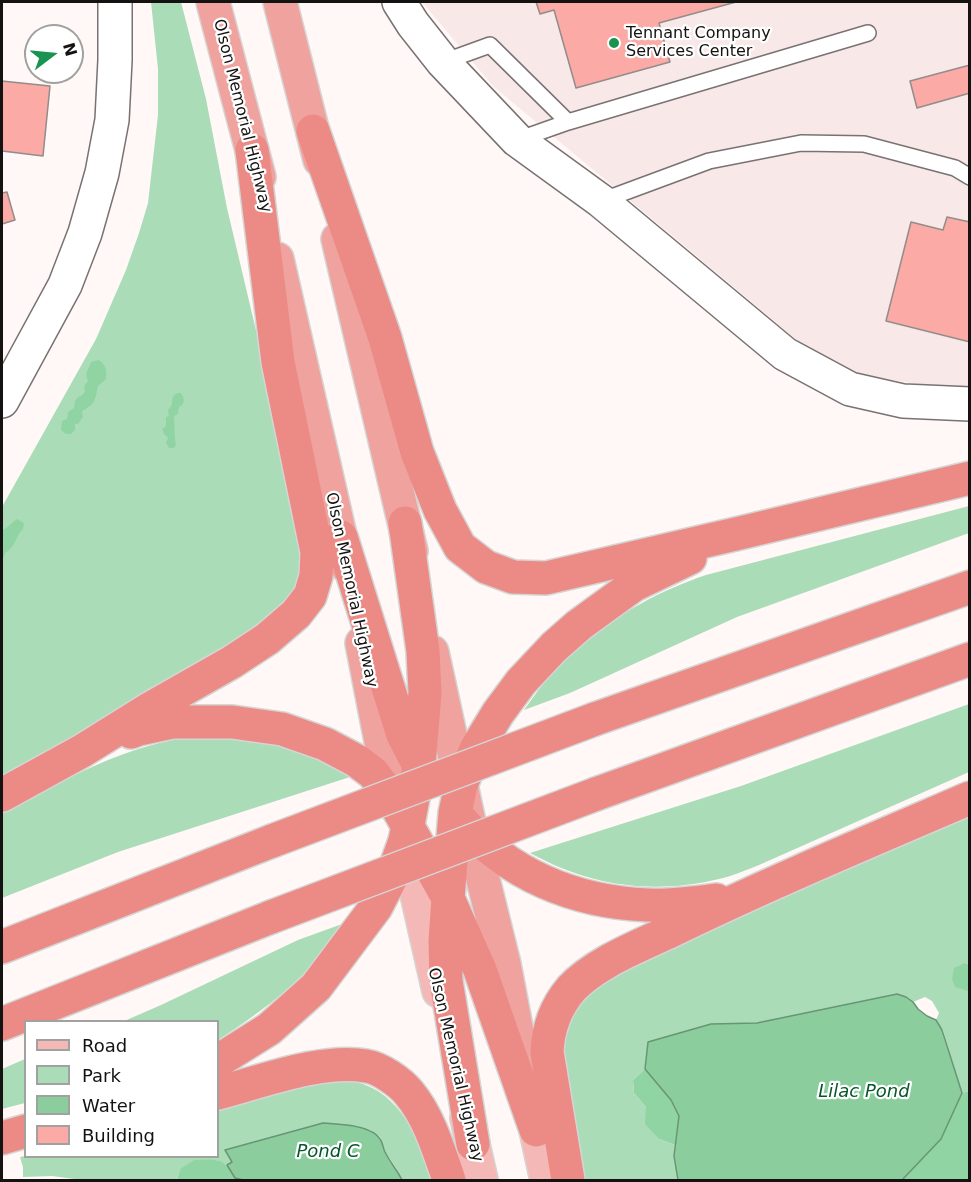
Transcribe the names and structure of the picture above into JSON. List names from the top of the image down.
{
  "streets": {
    "highway": ["Olson Memorial Highway"]
  },
  "water": ["Lilac Pond", "Pond C"],
  "places": ["Tennant Company Services Center"],
  "legend": [
    "Road",
    "Park",
    "Water",
    "Building"
  ],
  "north": "right"
}
